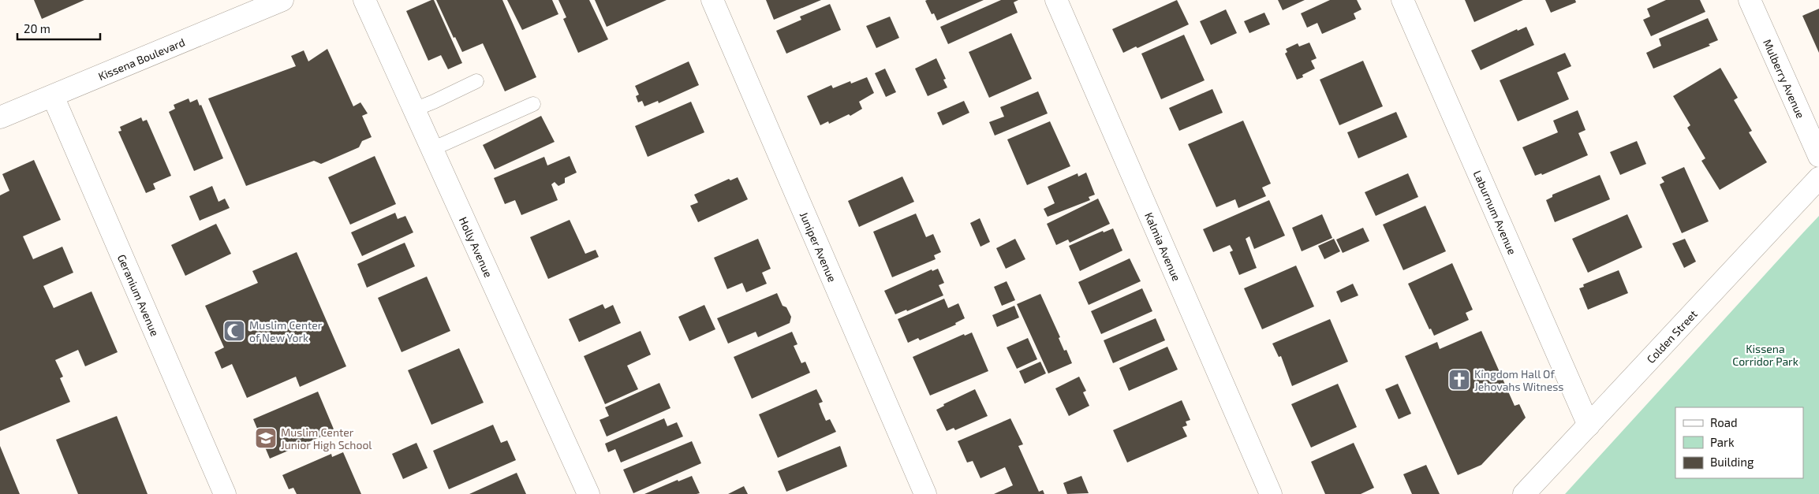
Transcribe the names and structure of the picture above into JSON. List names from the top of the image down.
{
  "streets": {
    "street": [
      "Kissena Boulevard",
      "Mulberry Avenue",
      "Laburnum Avenue",
      "Holly Avenue",
      "Juniper Avenue",
      "Kalmia Avenue",
      "Geranium Avenue",
      "Colden Street"
    ]
  },
  "crossings": [
    ["Kissena Boulevard", "Geranium Avenue"],
    ["Laburnum Avenue", "Colden Street"]
  ],
  "parks": ["Kissena Corridor Park"],
  "places": {
    "mosque": ["Muslim Center of New York"],
    "church": ["Kingdom Hall Of Jehovahs Witness"],
    "school or university": ["Muslim Center Junior High School"]
  },
  "legend": ["Road", "Park", "Building"],
  "scale_bar": "20 m"
}
